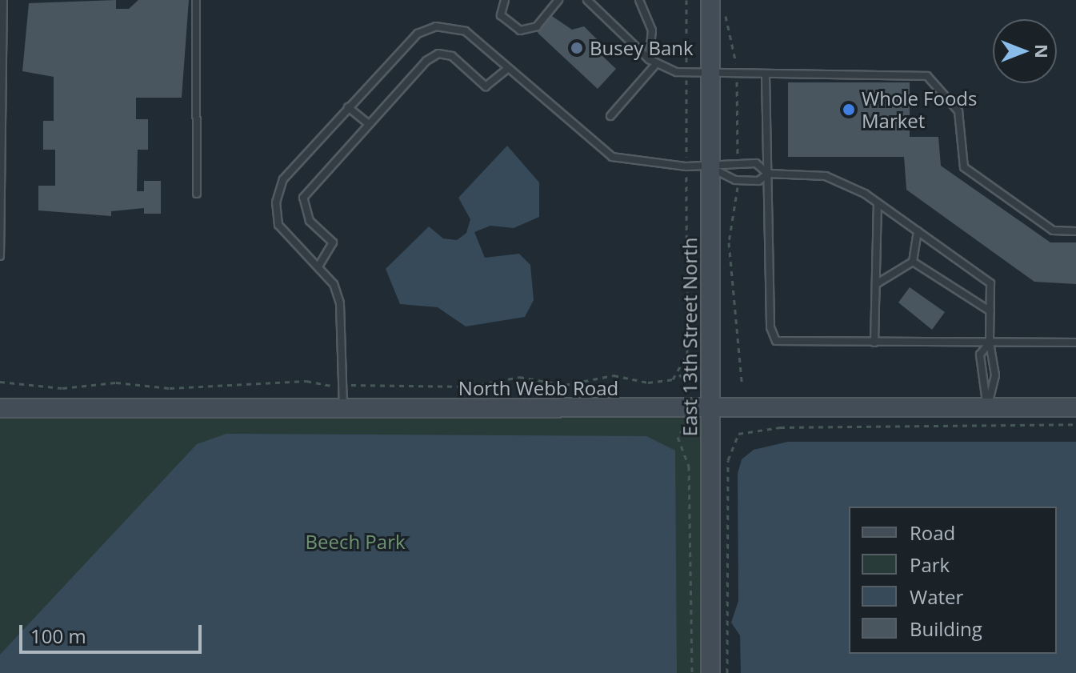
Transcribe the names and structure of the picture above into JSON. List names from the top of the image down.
{
  "streets": {
    "main road": ["East 13th Street North", "North Webb Road"]
  },
  "crossings": [
    ["East 13th Street North", "North Webb Road"]
  ],
  "parks": ["Beech Park"],
  "places": ["Busey Bank", "Whole Foods Market"],
  "legend": [
    "Road",
    "Park",
    "Water",
    "Building"
  ],
  "scale_bar": "100 m",
  "north": "right"
}
